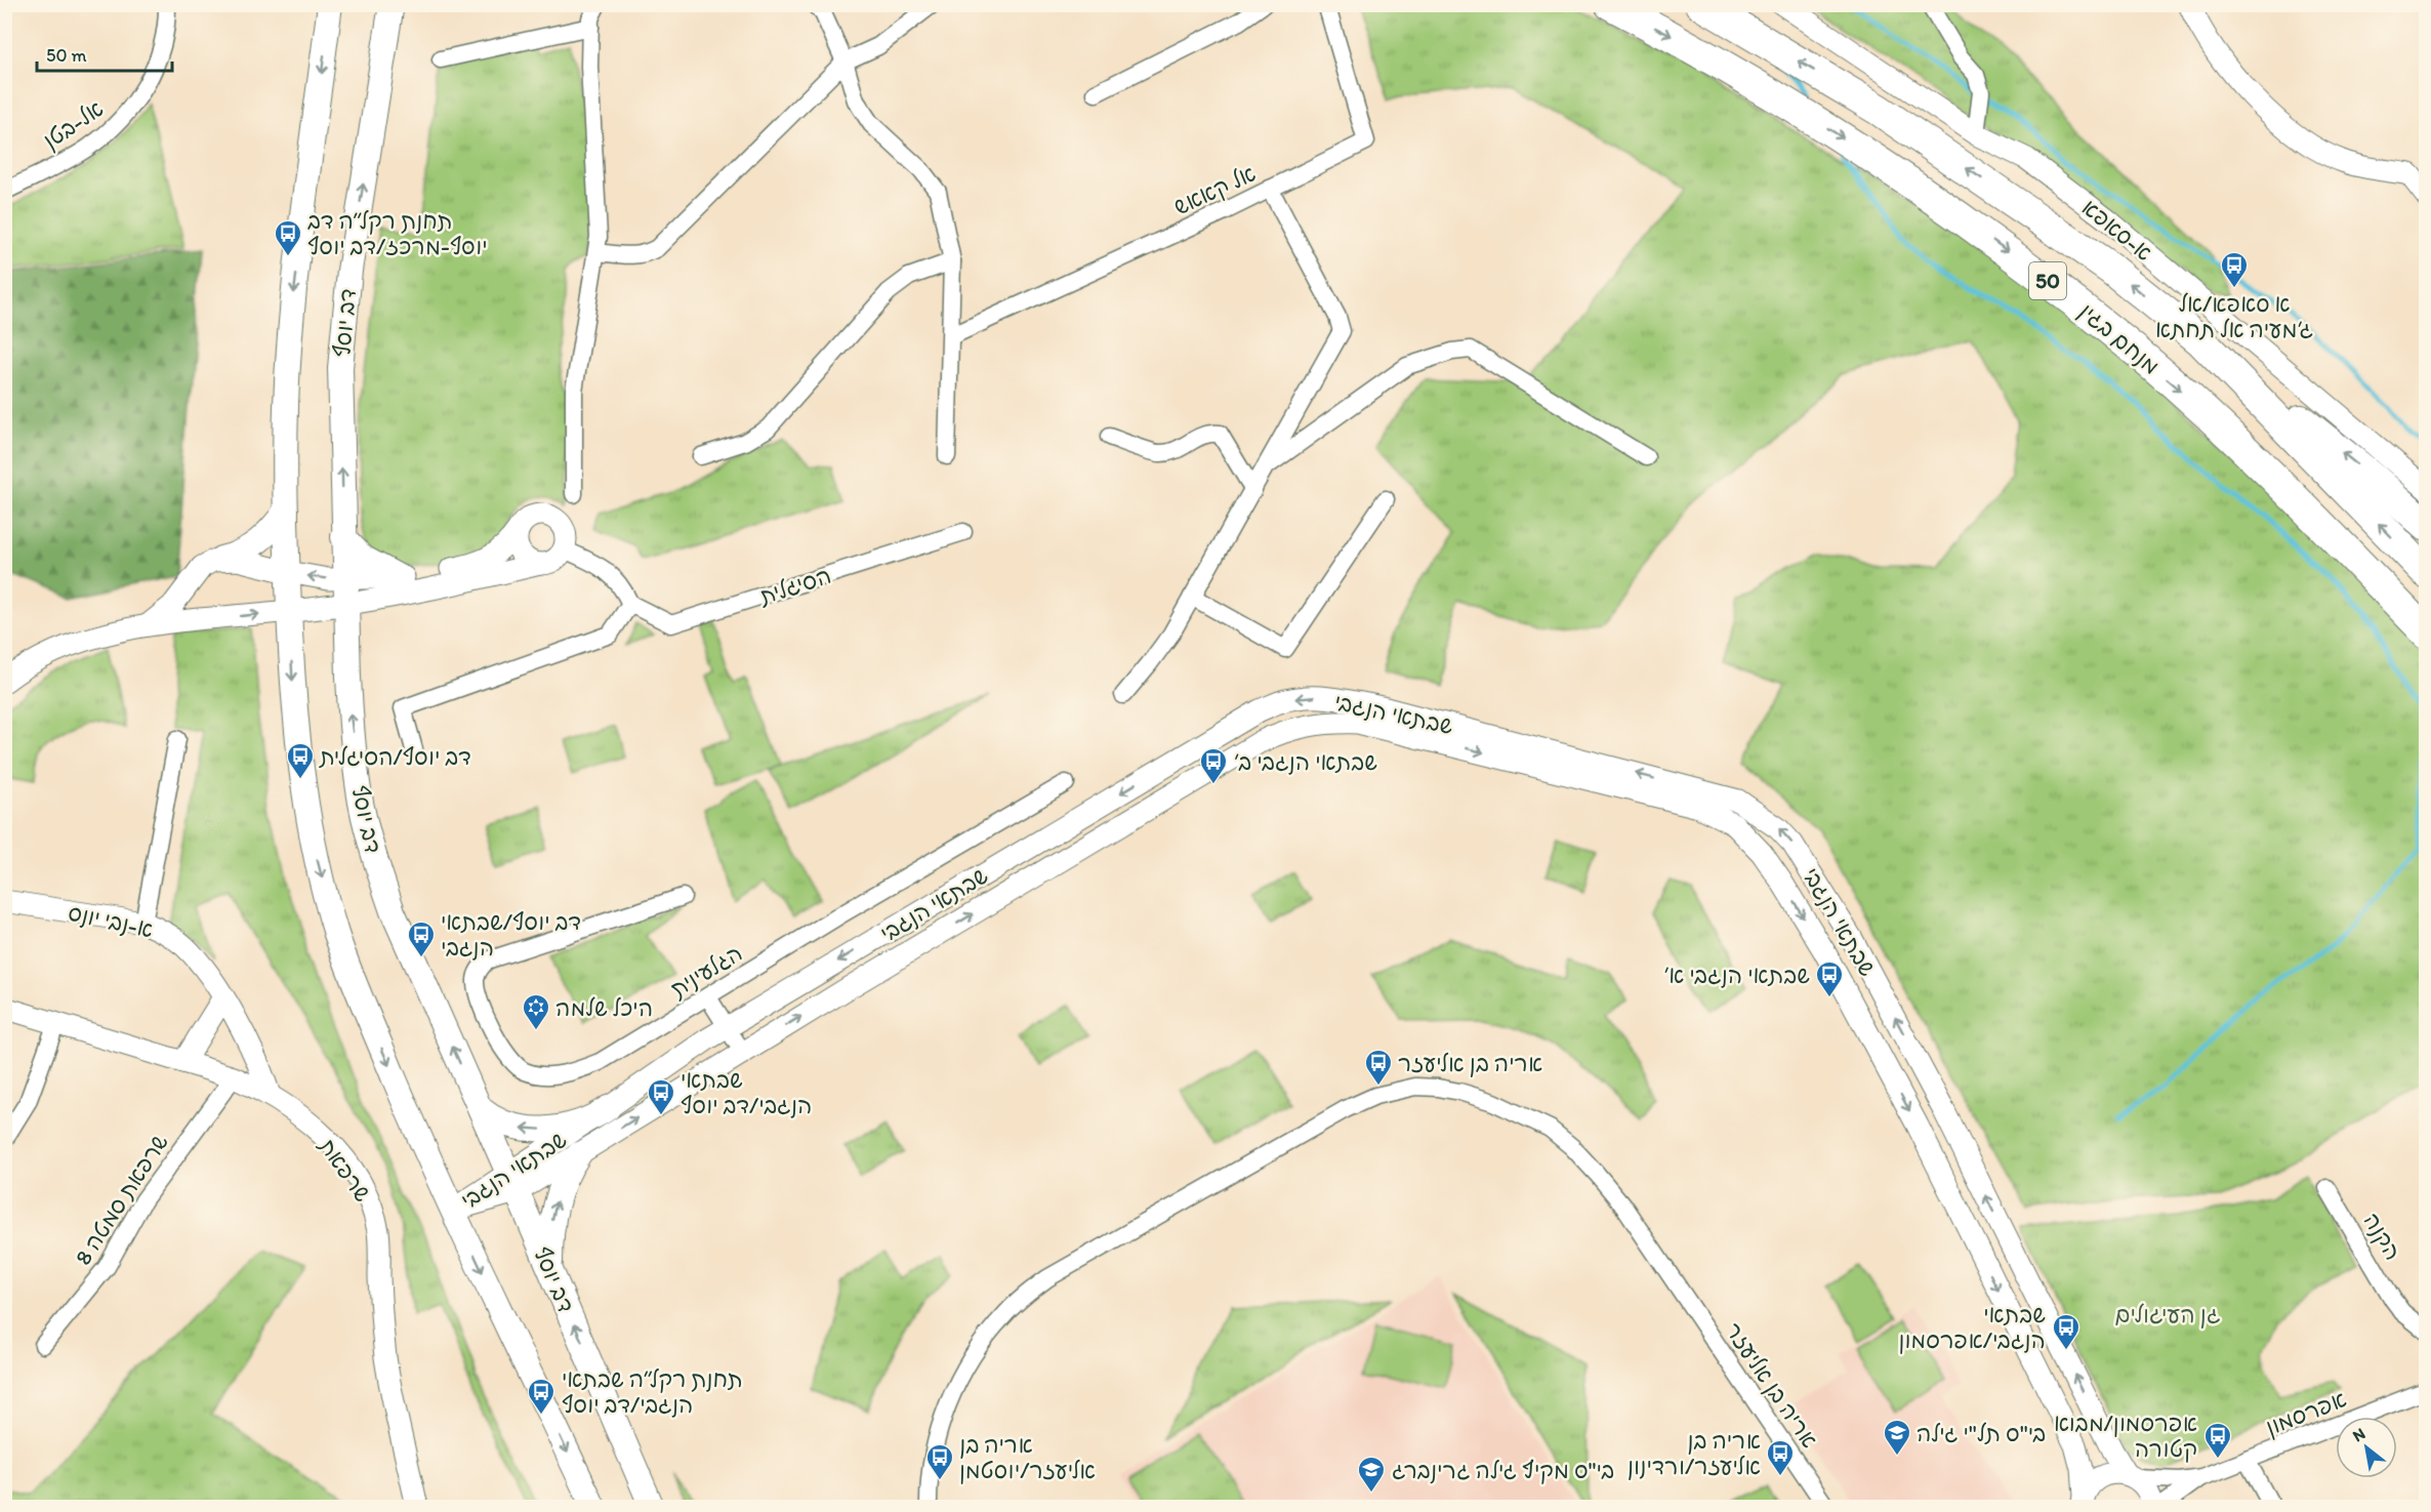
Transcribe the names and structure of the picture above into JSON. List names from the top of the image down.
{
  "streets": {
    "highway": ["50", "מנחם בגין"],
    "main road": ["דב יוסף"],
    "street": [
      "אל-בטן",
      "אל קאאש",
      "א-סאפא",
      "הסיגלית",
      "שבתאי הנגבי",
      "א-נבי יונס",
      "הגלעינית",
      "שרפאת",
      "שרפאת סמטה 8",
      "הקנה",
      "אריה בן אליעזר",
      "אפרסמון"
    ]
  },
  "crossings": [
    ["דב יוסף", "שבתאי הנגבי"],
    ["שבתאי הנגבי", "אפרסמון"],
    ["א-נבי יונס", "שרפאת"],
    ["שרפאת", "שרפאת סמטה 8"]
  ],
  "parks": ["גן העיגולים"],
  "places": {
    "bus stop": [
      "תחנת רקל״ה דב יוסף-מרכז/דב יוסף",
      "א סאפא/אל ג׳מעיה אל תחתא",
      "דב יוסף/הסיגלית",
      "שבתאי הנגבי ב׳",
      "דב יוסף/שבתאי הנגבי",
      "שבתאי הנגבי א׳",
      "אריה בן אליעזר",
      "שבתאי הנגבי/דב יוסף",
      "שבתאי הנגבי/אפרסמון",
      "תחנת רקל״ה שבתאי הנגבי/דב יוסף",
      "אפרסמון/מבוא קטורה",
      "אריה בן אליעזר/ורדינון",
      "אריה בן אליעזר/יוסטמן"
    ],
    "synagogue": ["היכל שלמה"],
    "school or university": ["בי\"ס תל\"י גילה", "בי\"ס מקיף גילה גרינברג"]
  },
  "scale_bar": "50 m",
  "north": "top left"
}
